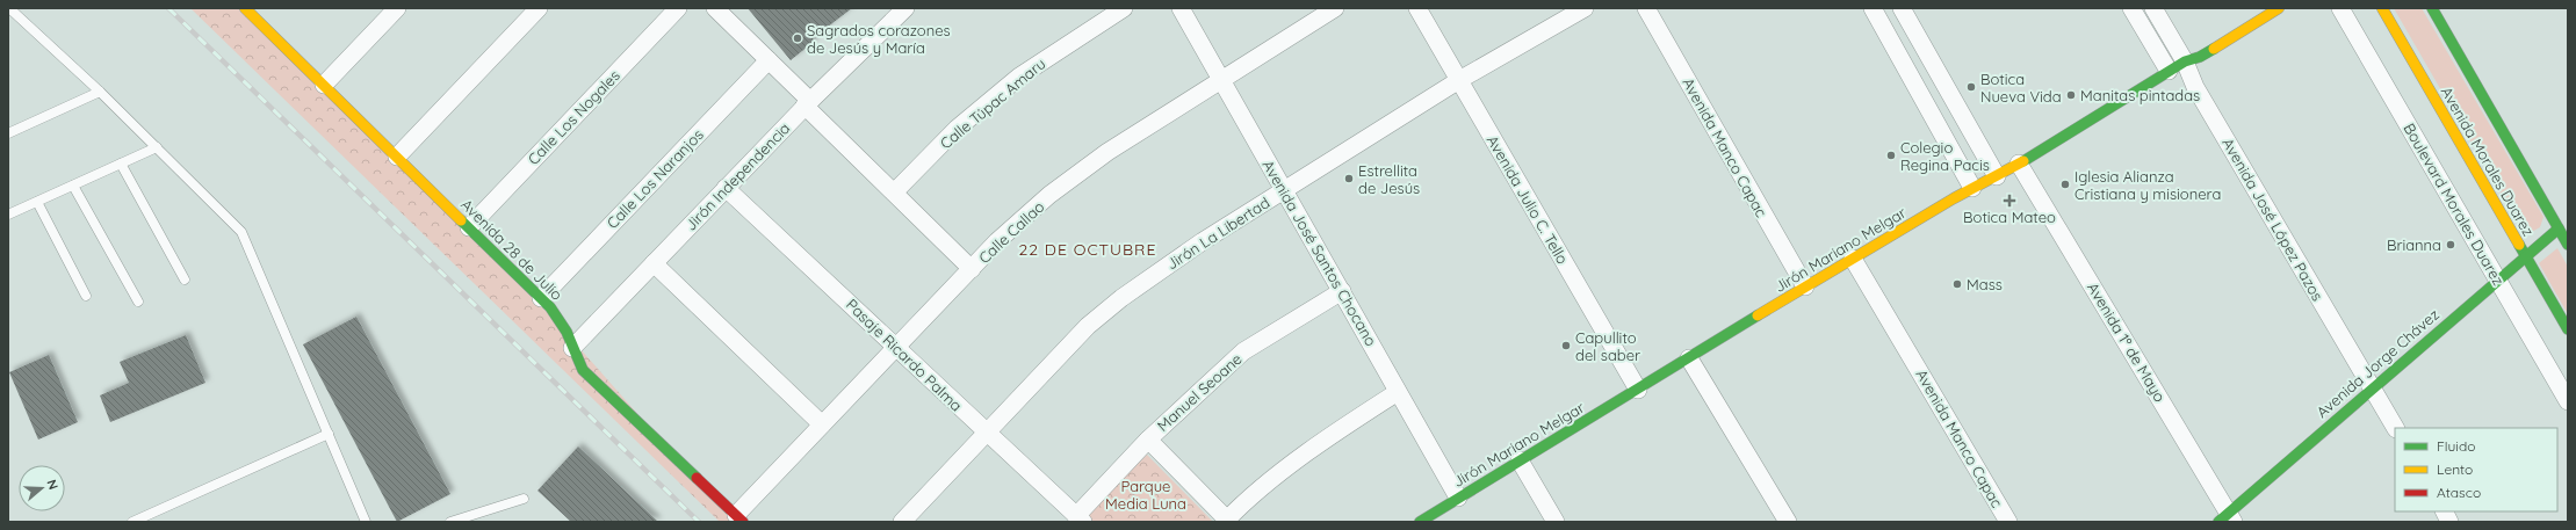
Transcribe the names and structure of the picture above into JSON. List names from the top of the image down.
{
  "streets": {
    "main road": [
      "Avenida Morales Duarez",
      "Avenida 28 de Julio",
      "Jirón Mariano Melgar",
      "Avenida Jorge Chávez"
    ],
    "street": [
      "Calle Túpac Amaru",
      "Calle Los Nogales",
      "Avenida Manco Capac",
      "Jirón Independencia",
      "Calle Los Naranjos",
      "Avenida Julio C. Tello",
      "Boulevard Morales Duarez",
      "Avenida José López Pazos",
      "Calle Callao",
      "Jirón La Libertad",
      "Avenida José Santos Chocano",
      "Avenida 1º de Mayo",
      "Pasaje Ricardo Palma",
      "Manuel Seoane"
    ]
  },
  "crossings": [
    ["Calle Los Nogales", "Avenida 28 de Julio"],
    ["Avenida Manco Capac", "Jirón Mariano Melgar"],
    ["Avenida Morales Duarez", "Avenida Jorge Chávez"],
    ["Jirón Independencia", "Avenida 28 de Julio"],
    ["Jirón Independencia", "Pasaje Ricardo Palma"],
    ["Calle Los Naranjos", "Avenida 28 de Julio"],
    ["Avenida Julio C. Tello", "Jirón La Libertad"],
    ["Avenida Julio C. Tello", "Jirón Mariano Melgar"],
    ["Boulevard Morales Duarez", "Avenida Jorge Chávez"],
    ["Avenida José López Pazos", "Jirón Mariano Melgar"],
    ["Avenida José López Pazos", "Avenida Jorge Chávez"],
    ["Calle Callao", "Avenida 28 de Julio"],
    ["Calle Callao", "Avenida José Santos Chocano"],
    ["Calle Callao", "Pasaje Ricardo Palma"],
    ["Jirón La Libertad", "Avenida José Santos Chocano"],
    ["Jirón La Libertad", "Pasaje Ricardo Palma"],
    ["Jirón Mariano Melgar", "Avenida José Santos Chocano"],
    ["Jirón Mariano Melgar", "Avenida 1º de Mayo"],
    ["Avenida José Santos Chocano", "Manuel Seoane"],
    ["Avenida 1º de Mayo", "Avenida Jorge Chávez"],
    ["Pasaje Ricardo Palma", "Manuel Seoane"]
  ],
  "districts": ["22 DE OCTUBRE"],
  "parks": ["Parque Media Luna"],
  "places": {
    "other": [
      "Sagrados corazones de Jesús y María",
      "Botica Nueva Vida",
      "Manitas pintadas",
      "Colegio Regina Pacis",
      "Estrellita de Jesús",
      "Iglesia Alianza Cristiana y misionera",
      "Brianna",
      "Mass",
      "Capullito del saber"
    ],
    "health": ["Botica Mateo"]
  },
  "legend": ["Fluido", "Lento", "Atasco"],
  "north": "right"
}
